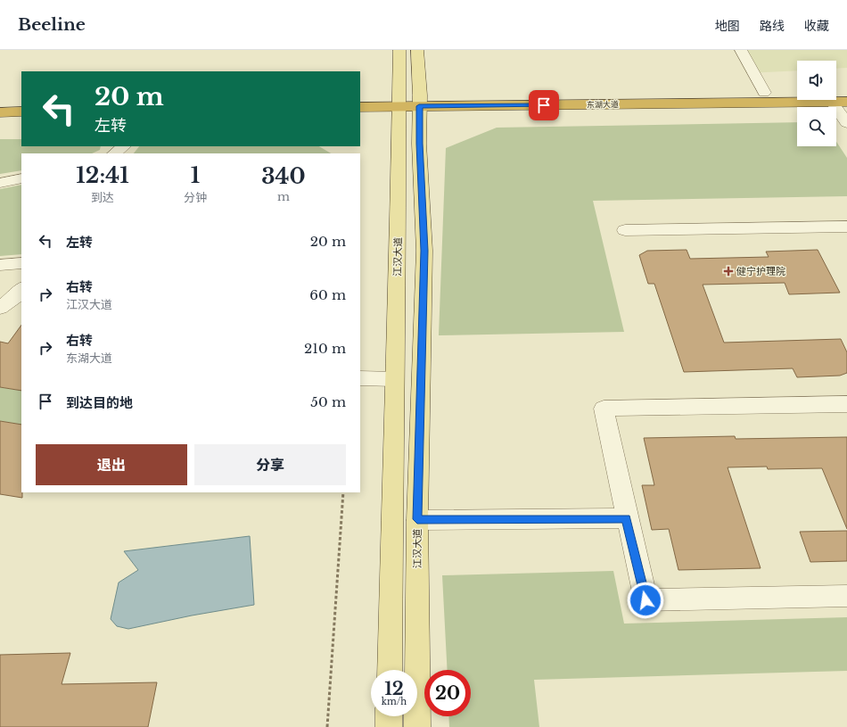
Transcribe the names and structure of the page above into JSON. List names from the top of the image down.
{
  "streets": {
    "highway": ["东湖大道"],
    "main road": ["江汉大道"]
  },
  "crossings": [
    ["东湖大道", "江汉大道"]
  ],
  "places": {
    "health": ["健宁护理院"]
  },
  "page": {
    "header": "Beeline",
    "nav": ["地图", "路线", "收藏"],
    "turn": ["20 m", "左转"],
    "eta": [
      "12:41",
      "到达",
      "1",
      "分钟",
      "340",
      "m"
    ],
    "list": [
      {
        "name": "左转",
        "value": "20 m"
      },
      {
        "name": "右转",
        "note": "江汉大道",
        "value": "60 m"
      },
      {
        "name": "右转",
        "note": "东湖大道",
        "value": "210 m"
      },
      {
        "name": "到达目的地",
        "value": "50 m"
      }
    ],
    "buttons": ["退出", "分享"],
    "speed": "12 km/h",
    "limit": "20"
  }
}
